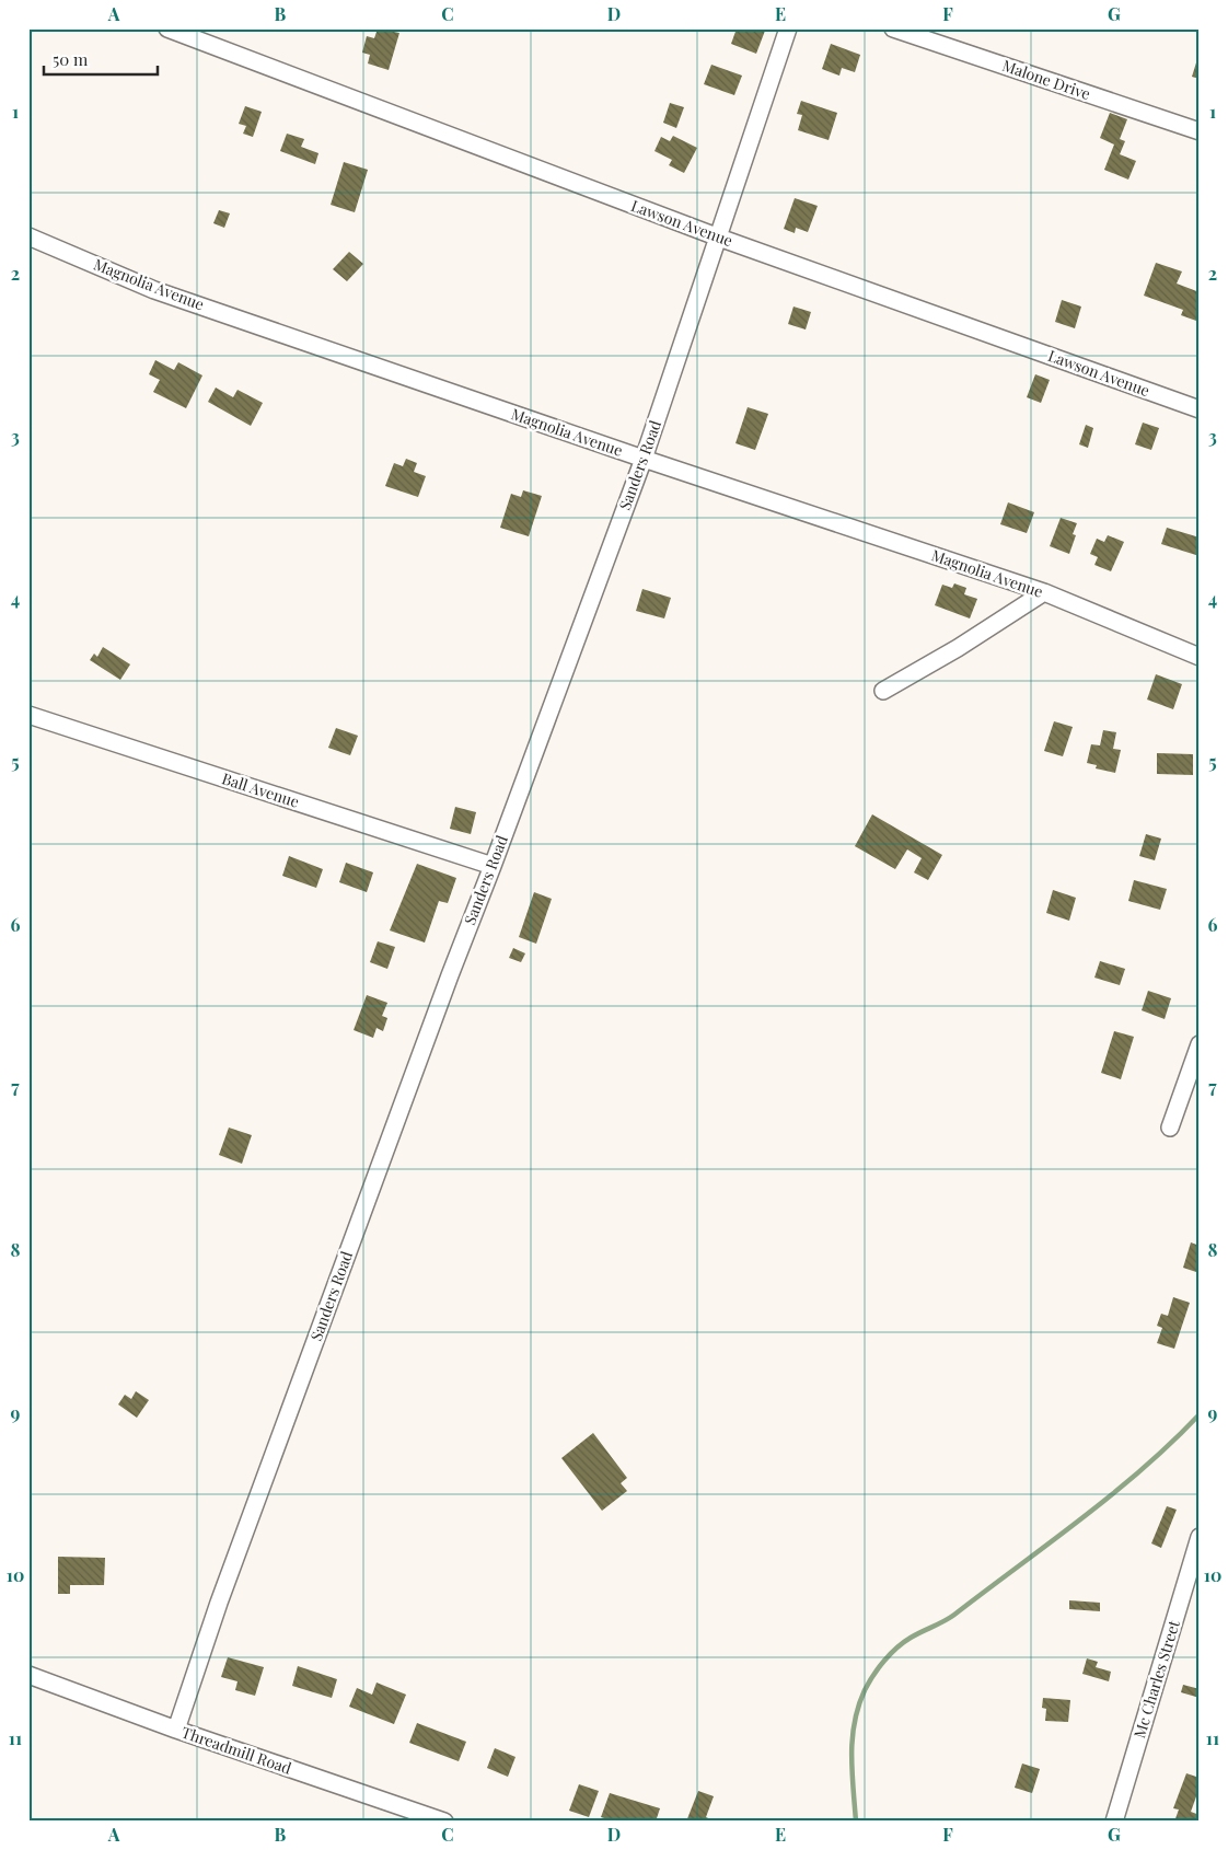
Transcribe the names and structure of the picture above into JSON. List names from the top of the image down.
{
  "streets": {
    "street": [
      "Malone Drive",
      "Lawson Avenue",
      "Magnolia Avenue",
      "Sanders Road",
      "Ball Avenue",
      "Mc Charles Street",
      "Threadmill Road"
    ]
  },
  "crossings": [
    ["Lawson Avenue", "Sanders Road"],
    ["Magnolia Avenue", "Sanders Road"],
    ["Sanders Road", "Ball Avenue"],
    ["Sanders Road", "Threadmill Road"]
  ],
  "scale_bar": "50 m",
  "grid": {
    "columns": [
      "A",
      "B",
      "C",
      "D",
      "E",
      "F",
      "G"
    ],
    "rows": [
      "1",
      "2",
      "3",
      "4",
      "5",
      "6",
      "7",
      "8",
      "9",
      "10",
      "11"
    ]
  }
}
